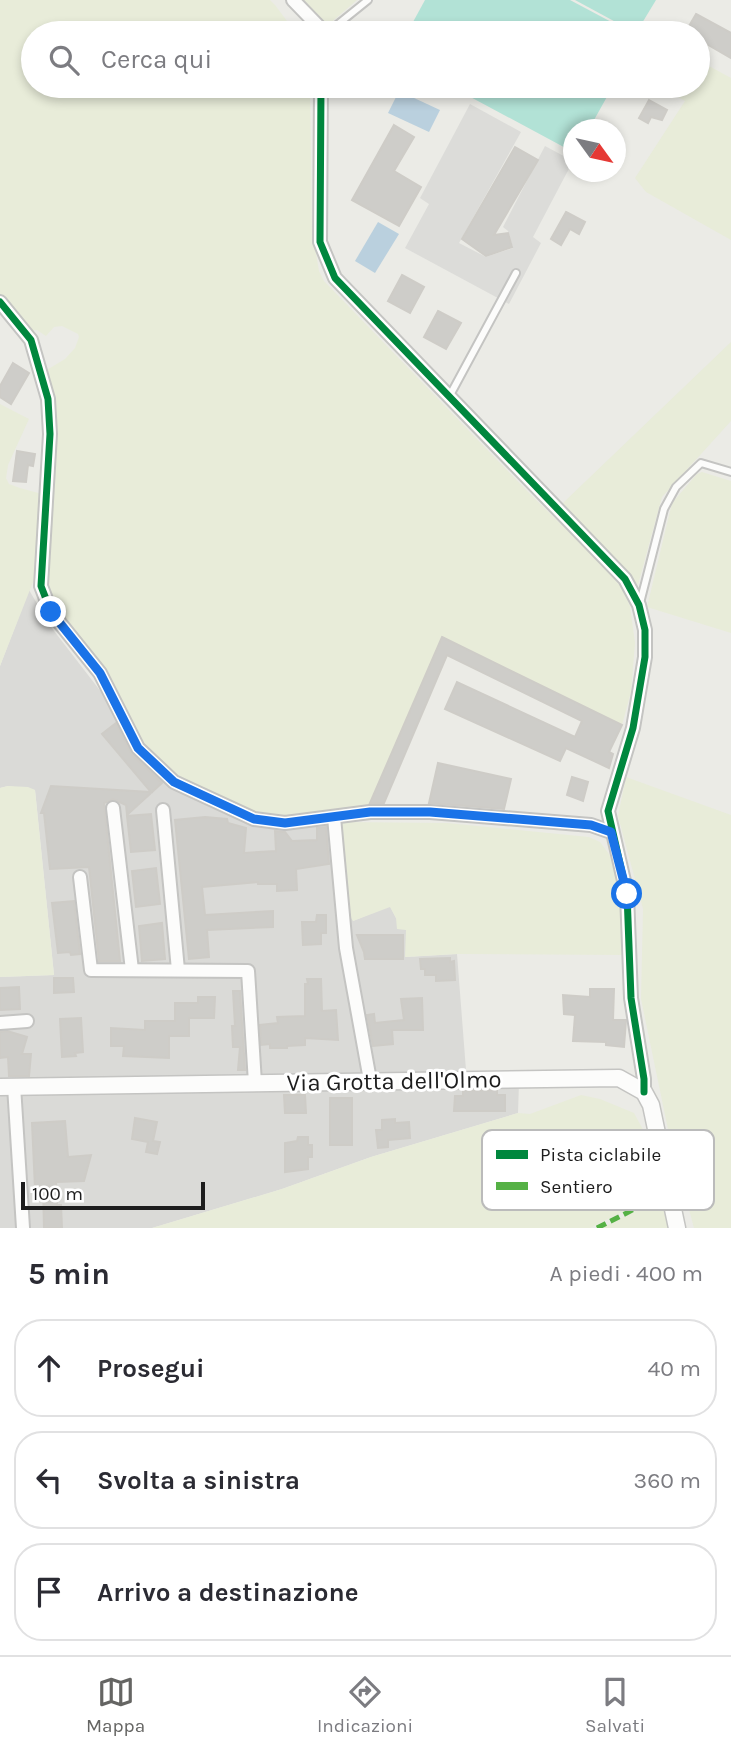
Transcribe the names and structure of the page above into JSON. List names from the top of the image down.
{
  "streets": {
    "street": ["Via Grotta dell'Olmo"]
  },
  "legend": ["Pista ciclabile", "Sentiero"],
  "scale_bar": "100 m",
  "north": "bottom right",
  "page": {
    "search": "Cerca qui",
    "scale": "100 m",
    "heading": ["5 min", "A piedi · 400 m"],
    "list": [
      ["Prosegui", "40 m"],
      ["Svolta a sinistra", "360 m"],
      "Arrivo a destinazione"
    ],
    "nav": ["Mappa", "Indicazioni", "Salvati"]
  }
}
